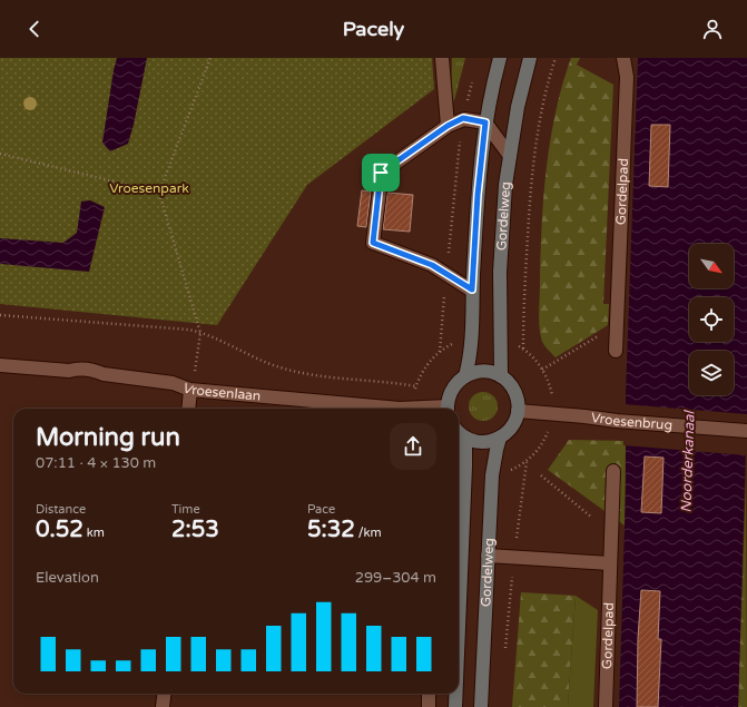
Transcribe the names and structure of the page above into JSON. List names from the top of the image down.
{
  "streets": {
    "main road": ["Gordelweg"],
    "street": ["Gordelpad", "Vroesenlaan", "Vroesenbrug"]
  },
  "water": ["Noorderkanaal"],
  "parks": ["Vroesenpark"],
  "north": "bottom right",
  "page": {
    "header": "Pacely",
    "heading": ["Morning run", "07:11 · 4 × 130 m"],
    "stats": [
      ["Distance", "0.52 km"],
      ["Time", "2:53"],
      ["Pace", "5:32 /km"]
    ],
    "chart": ["Elevation", "299–304 m"]
  }
}
